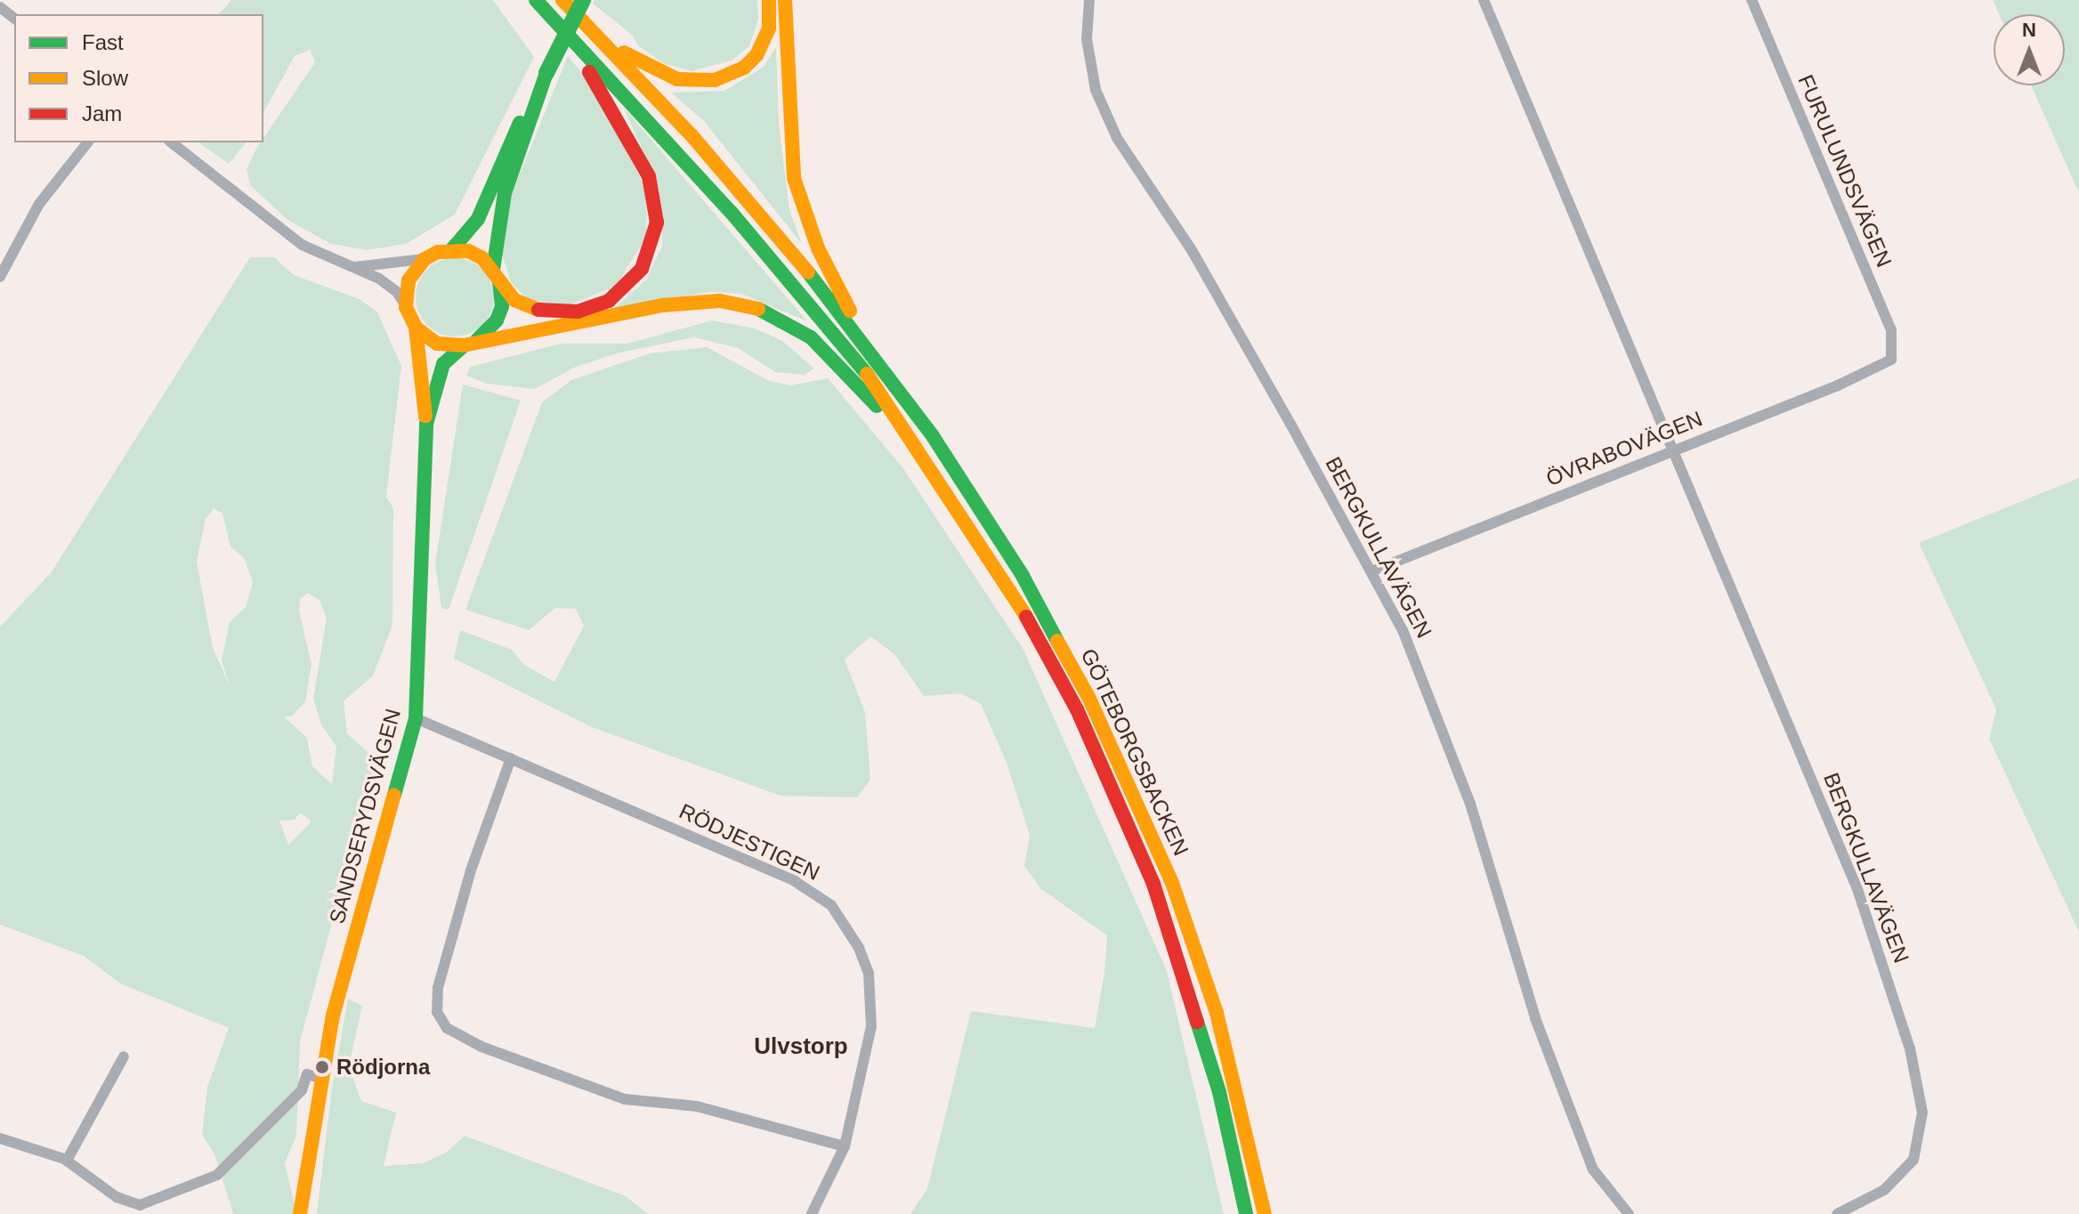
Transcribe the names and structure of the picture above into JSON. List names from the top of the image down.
{
  "streets": {
    "main road": ["GÖTEBORGSBACKEN", "SANDSERYDSVÄGEN"],
    "street": [
      "FURULUNDSVÄGEN",
      "ÖVRABOVÄGEN",
      "BERGKULLAVÄGEN",
      "RÖDJESTIGEN"
    ]
  },
  "crossings": [
    ["FURULUNDSVÄGEN", "ÖVRABOVÄGEN"],
    ["ÖVRABOVÄGEN", "BERGKULLAVÄGEN"],
    ["SANDSERYDSVÄGEN", "RÖDJESTIGEN"]
  ],
  "districts": ["Ulvstorp"],
  "places": ["Rödjorna"],
  "legend": ["Fast", "Slow", "Jam"],
  "north": "top"
}
